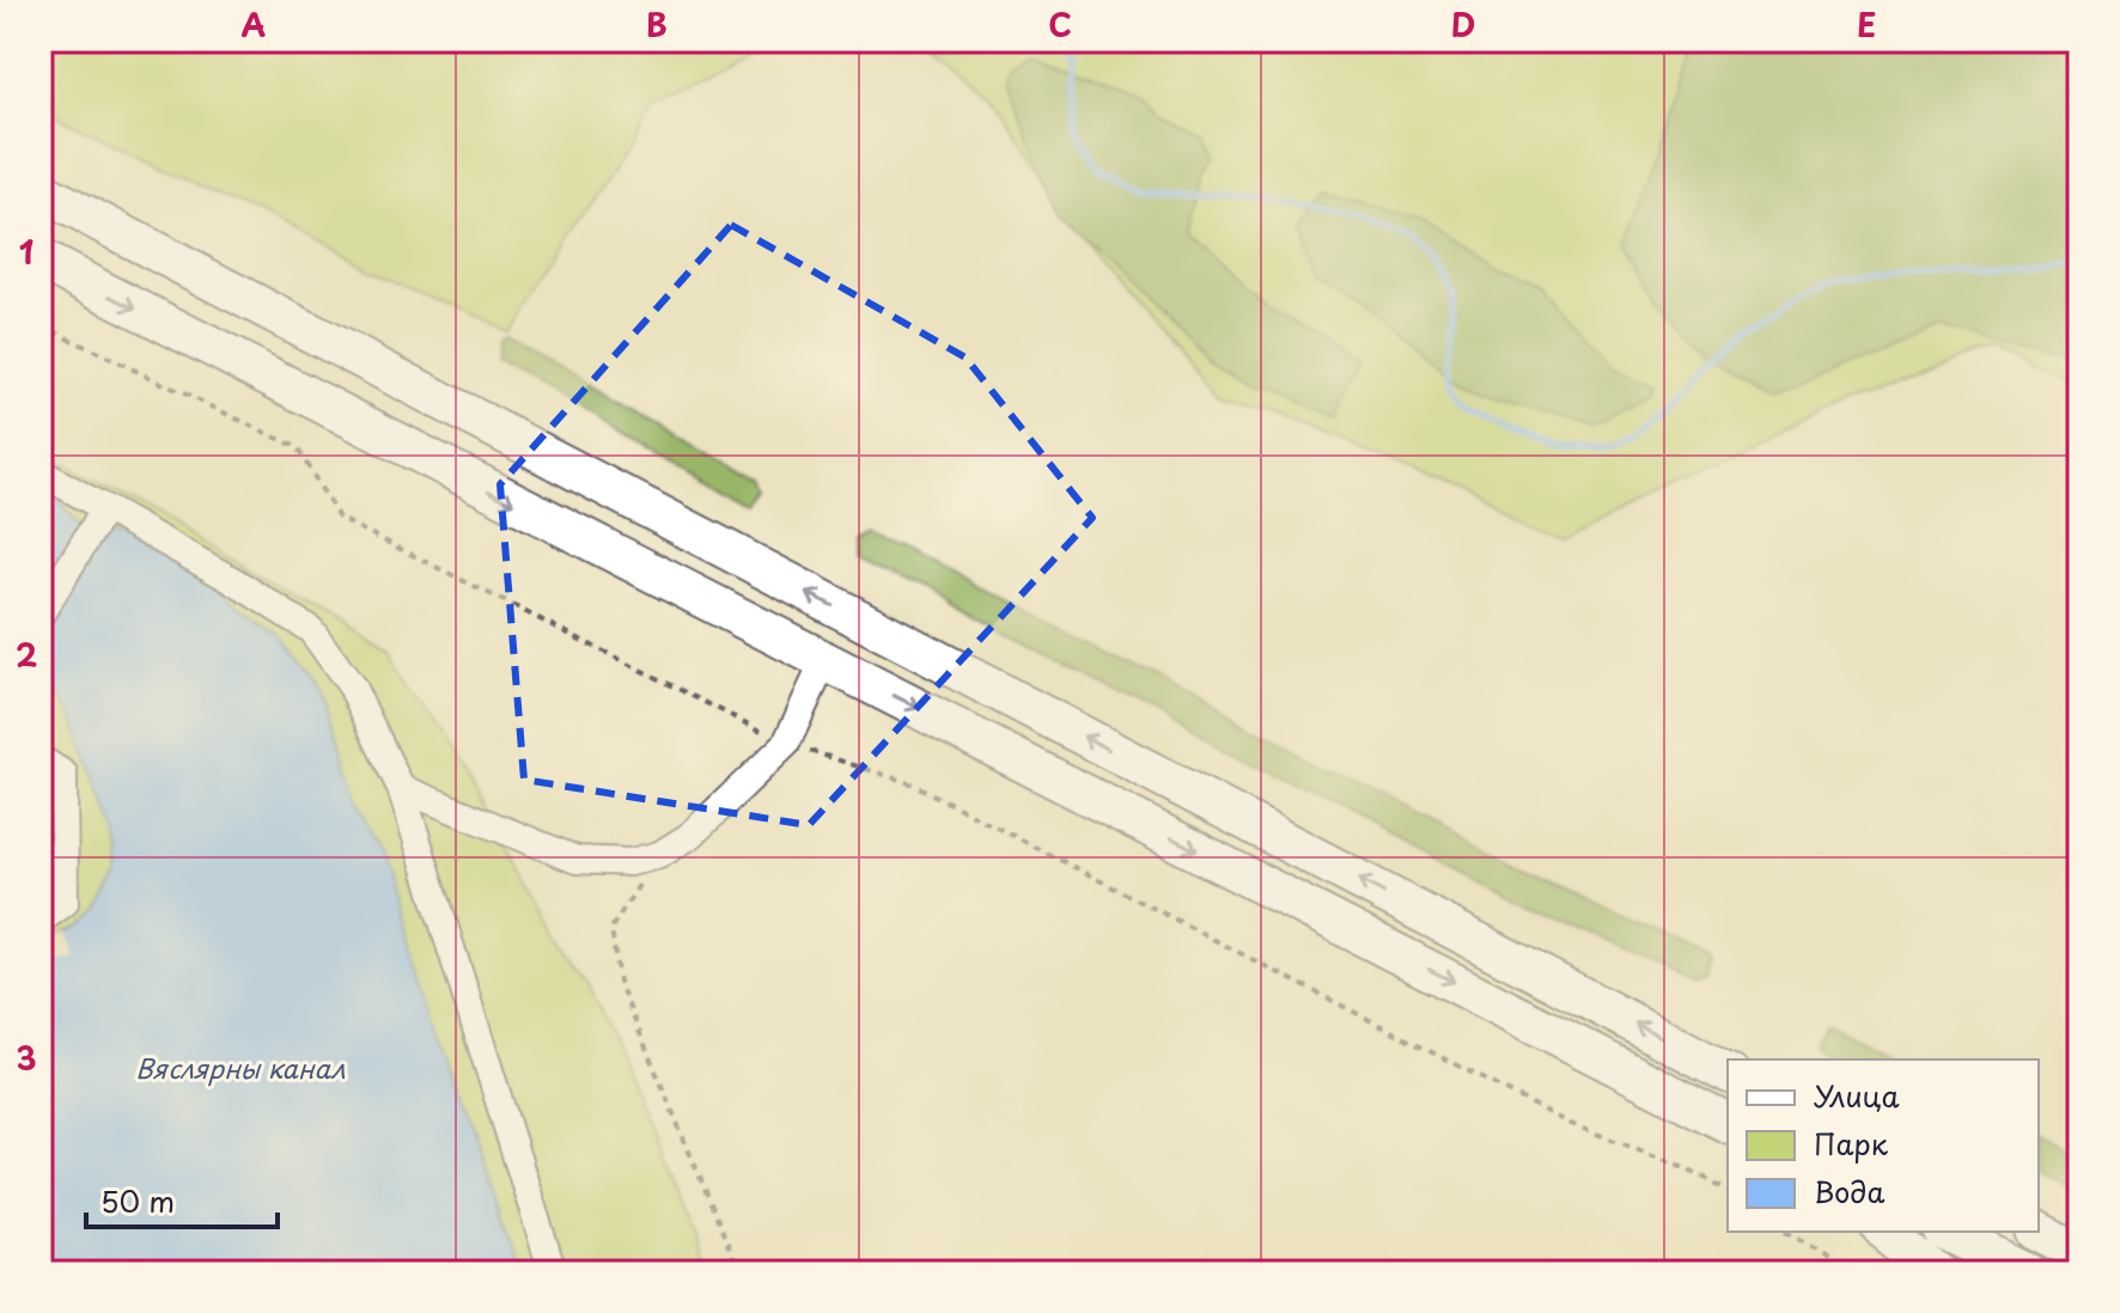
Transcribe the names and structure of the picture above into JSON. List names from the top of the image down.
{
  "water": ["Вяслярны канал"],
  "legend": ["Улица", "Парк", "Вода"],
  "scale_bar": "50 m",
  "grid": {
    "columns": [
      "A",
      "B",
      "C",
      "D",
      "E"
    ],
    "rows": ["1", "2", "3"]
  }
}
